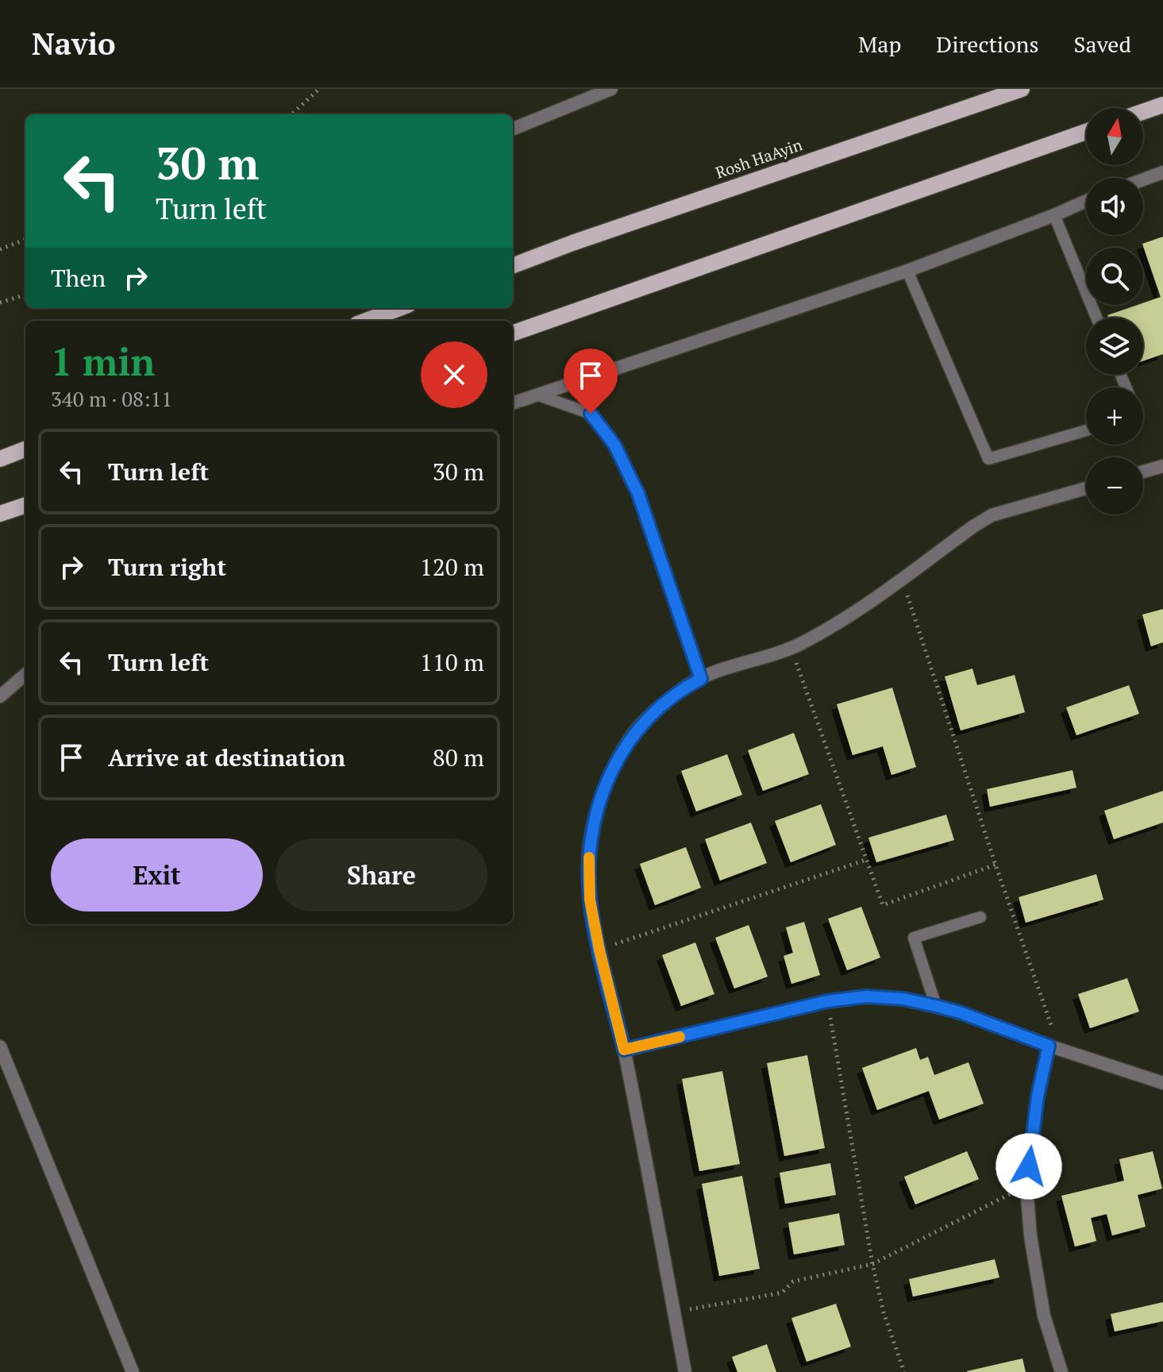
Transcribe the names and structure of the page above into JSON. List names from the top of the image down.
{
  "streets": {
    "main road": ["Rosh HaAyin"]
  },
  "north": "top",
  "page": {
    "header": "Navio",
    "nav": ["Map", "Directions", "Saved"],
    "map_buttons": ["+", "−"],
    "turn": ["30 m", "Turn left"],
    "then": "Then",
    "heading": ["1 min", "340 m · 08:11"],
    "list": [
      {
        "name": "Turn left",
        "value": "30 m"
      },
      {
        "name": "Turn right",
        "value": "120 m"
      },
      {
        "name": "Turn left",
        "value": "110 m"
      },
      {
        "name": "Arrive at destination",
        "value": "80 m"
      }
    ],
    "buttons": ["Exit", "Share"]
  }
}
